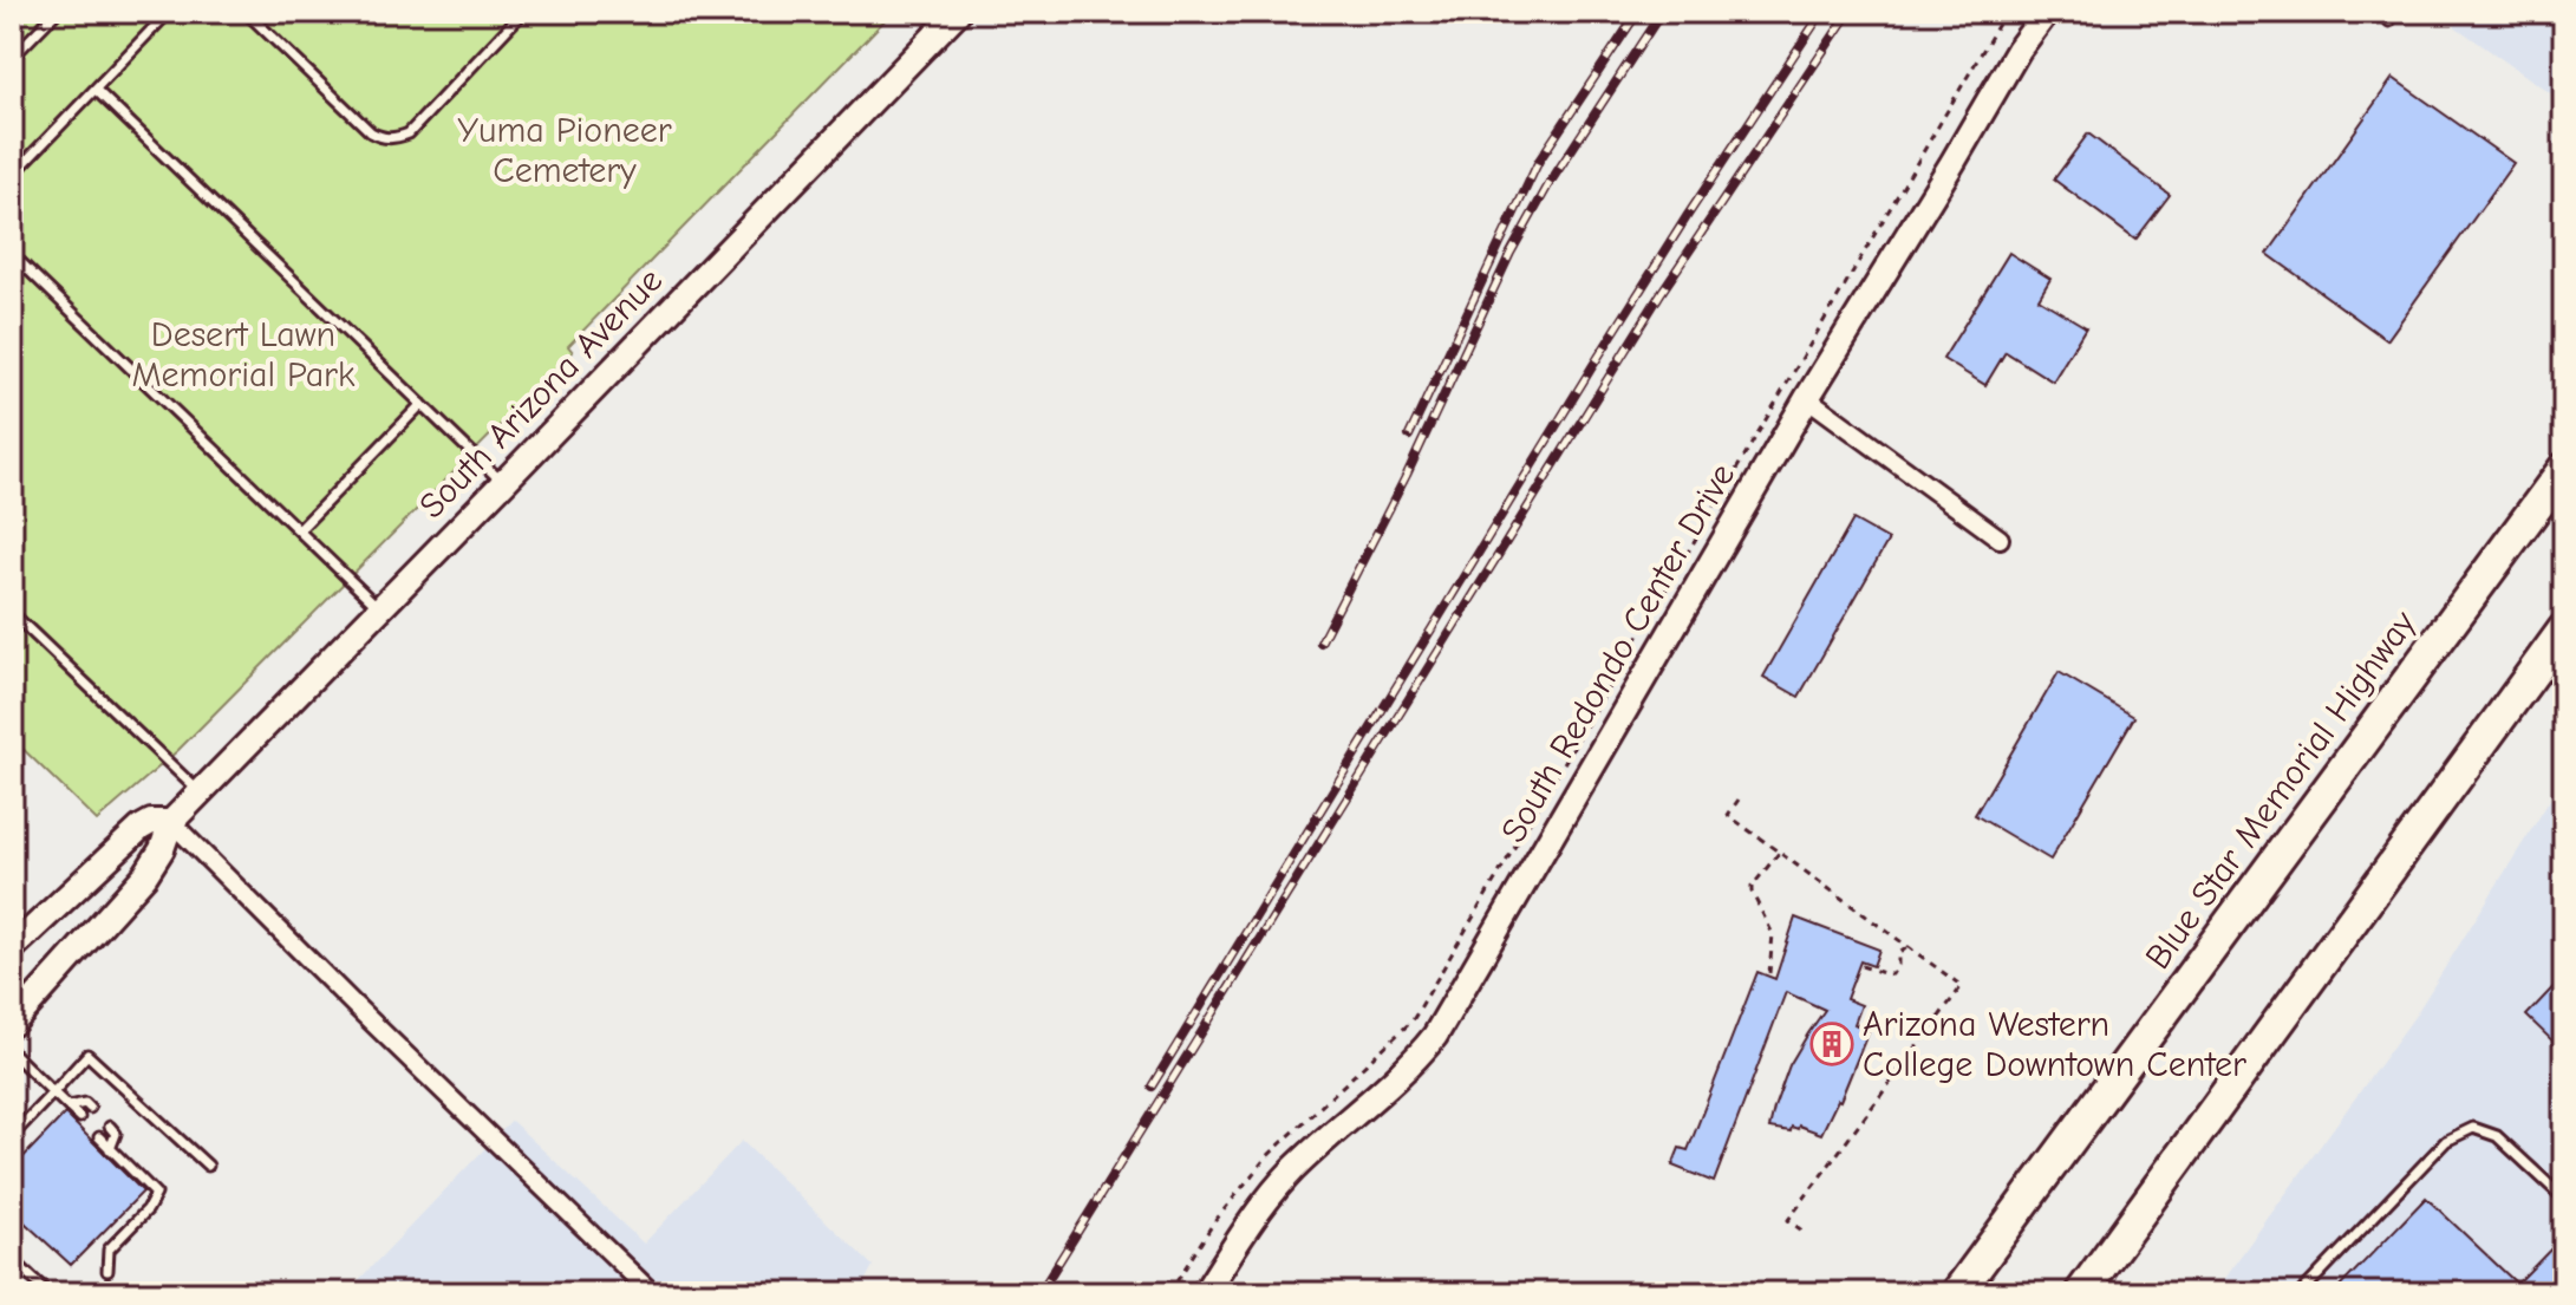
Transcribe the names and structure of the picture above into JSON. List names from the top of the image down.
{
  "streets": {
    "highway": ["Blue Star Memorial Highway"],
    "street": ["South Arizona Avenue", "South Redondo Center Drive"]
  },
  "parks": ["Yuma Pioneer Cemetery", "Desert Lawn Memorial Park"],
  "places": {
    "building": ["Arizona Western College Downtown Center"]
  }
}
